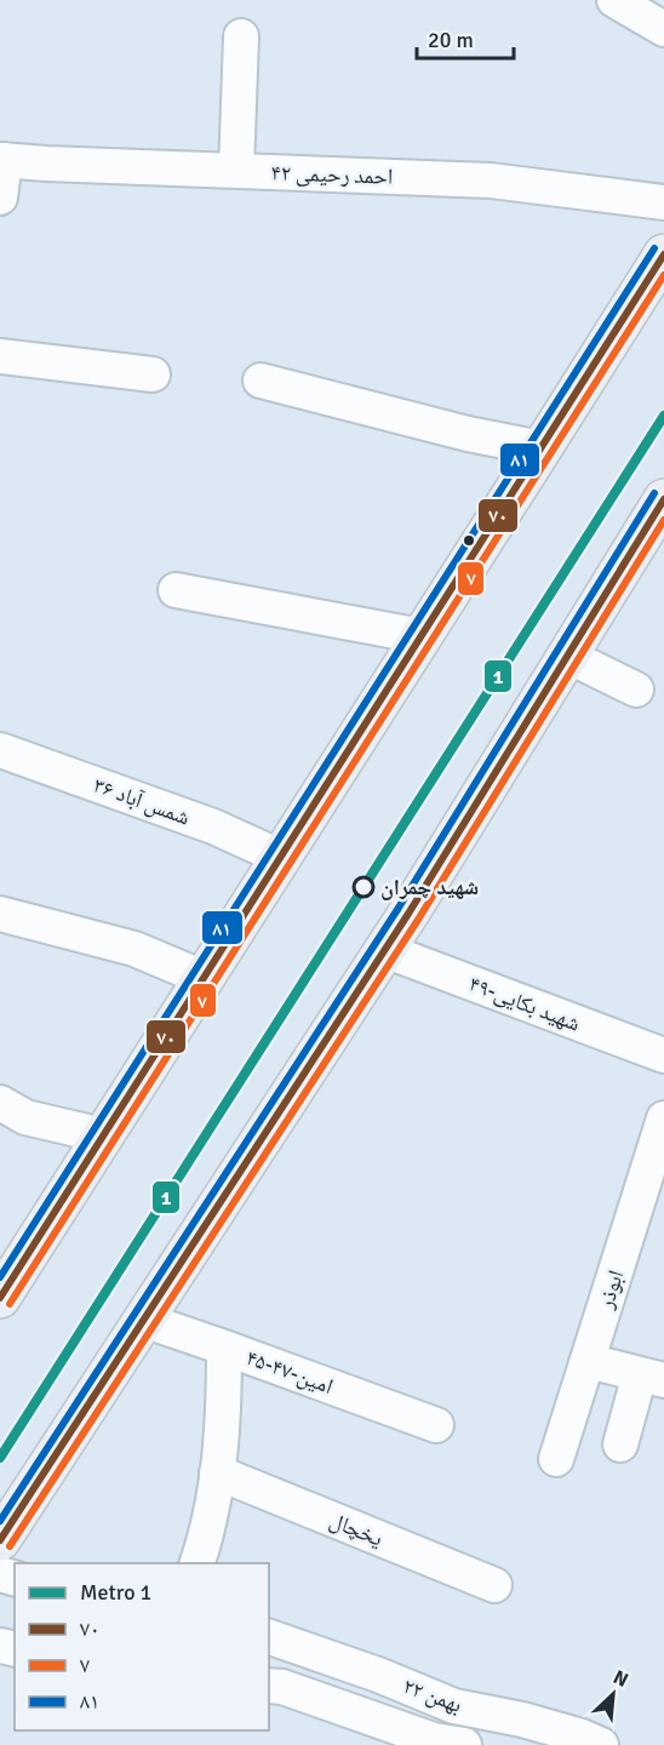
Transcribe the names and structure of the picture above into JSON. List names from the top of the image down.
{
  "streets": {
    "street": [
      "۴۲ احمد رحیمی",
      "شمس آباد ۳۶",
      "۴۹-شهید بکایی",
      "ابوذر",
      "۴۵-۴۷-امین",
      "یخچال",
      "۲۲ بهمن"
    ]
  },
  "places": ["شهید چمران"],
  "lines": [
    "transit line ۸۱",
    "transit line ۷۰",
    "transit line ۷",
    "metro line 1"
  ],
  "legend": [
    "Metro 1",
    "۷۰",
    "۷",
    "۸۱"
  ],
  "scale_bar": "20 m",
  "north": "top right"
}
